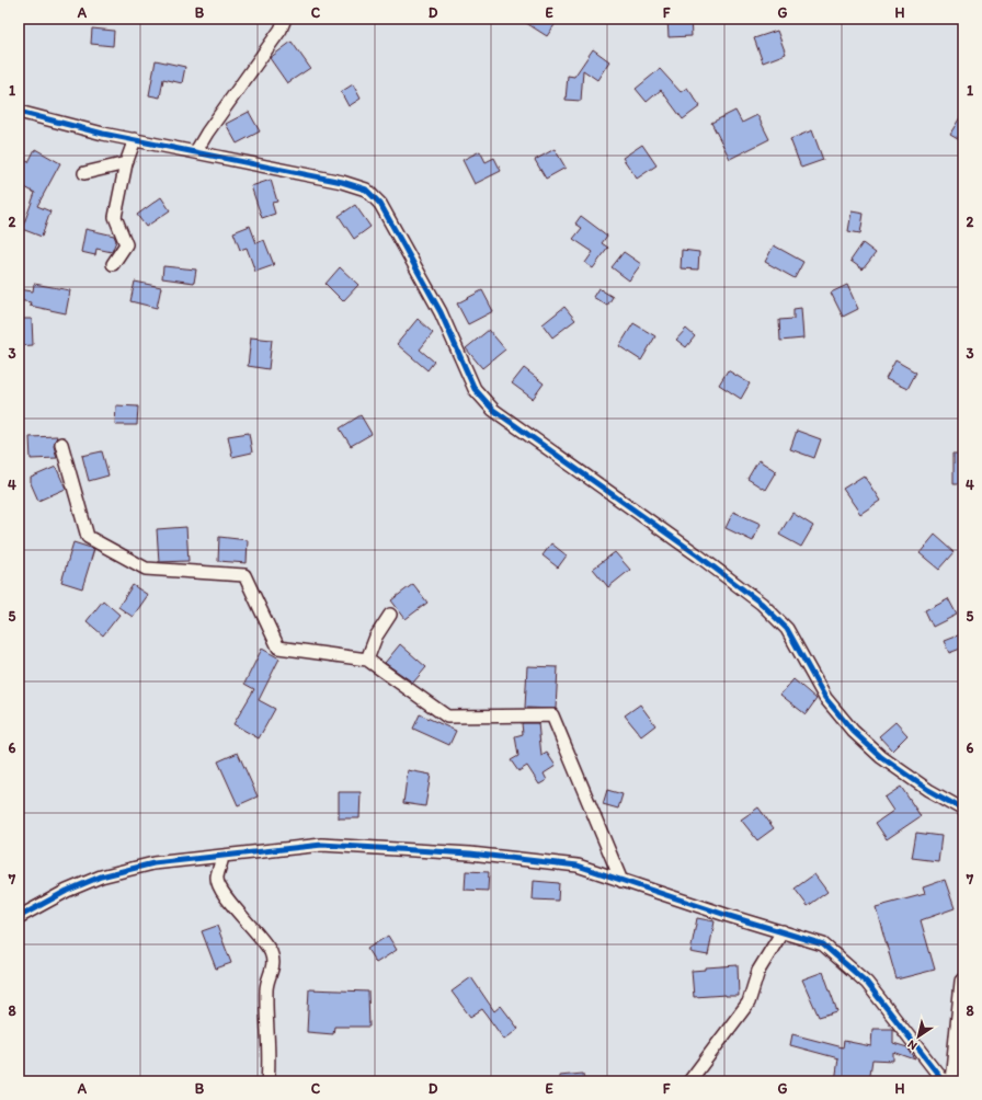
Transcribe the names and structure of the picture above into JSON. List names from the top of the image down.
{
  "north": "bottom left",
  "grid": {
    "columns": [
      "A",
      "B",
      "C",
      "D",
      "E",
      "F",
      "G",
      "H"
    ],
    "rows": [
      "1",
      "2",
      "3",
      "4",
      "5",
      "6",
      "7",
      "8"
    ]
  }
}
